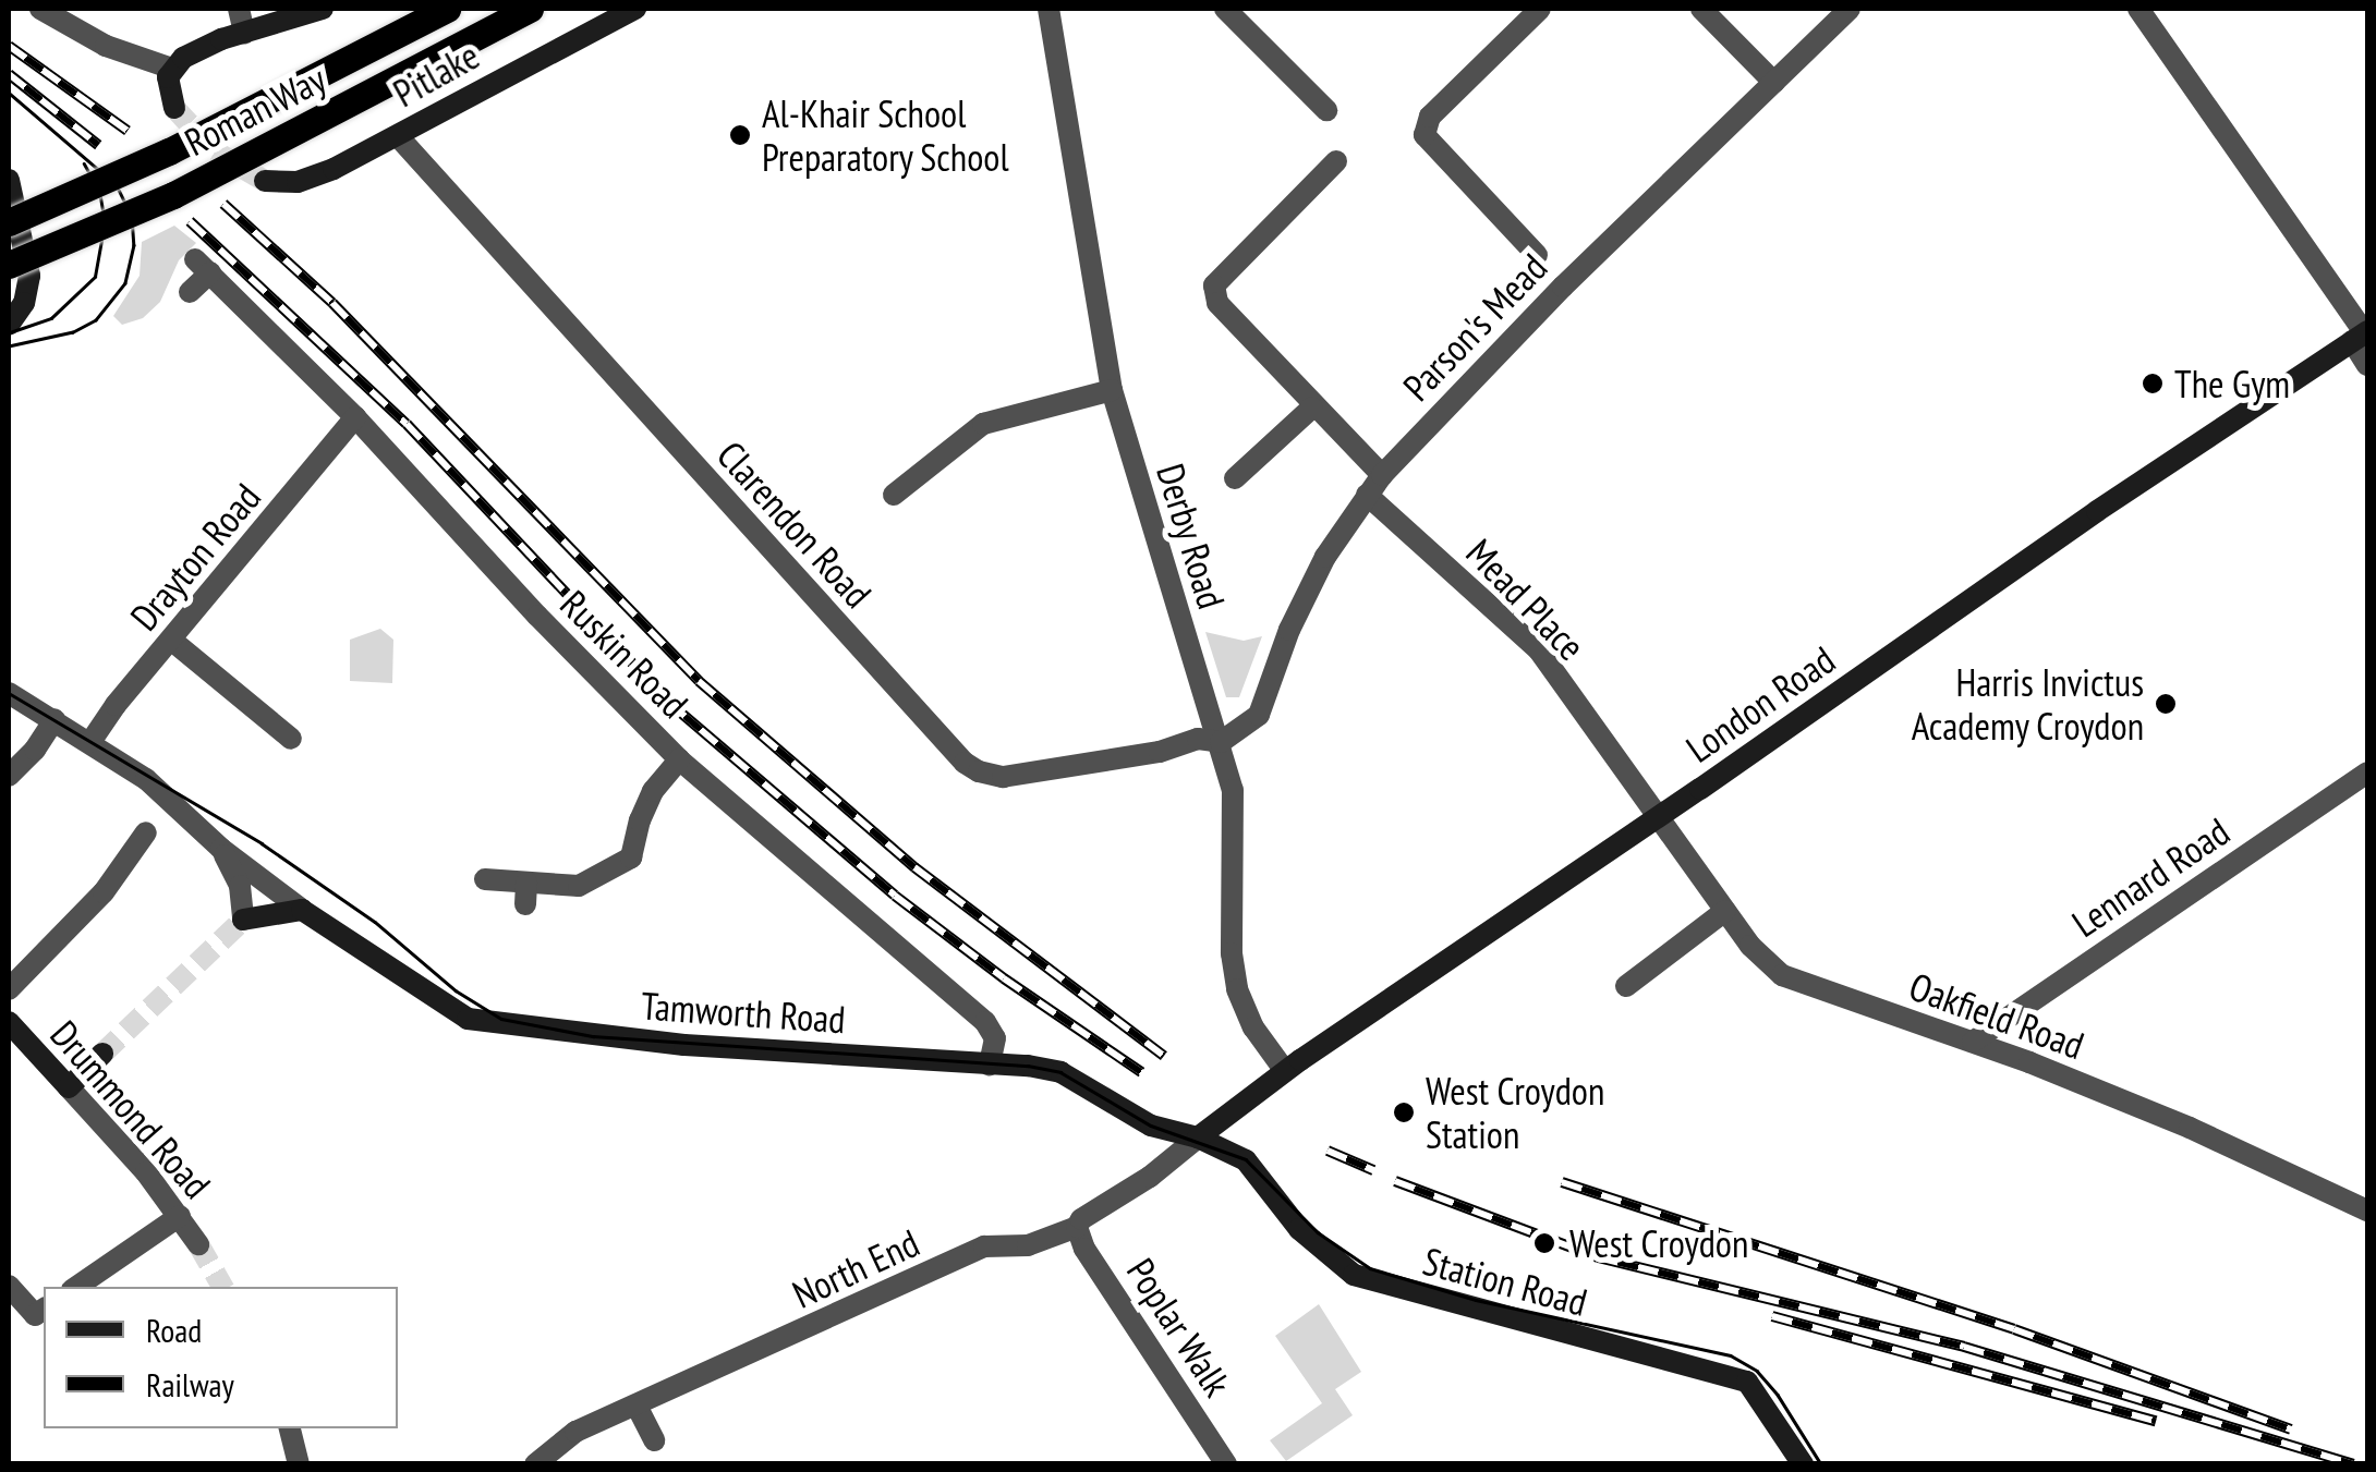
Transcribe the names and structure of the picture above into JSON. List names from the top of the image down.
{
  "streets": {
    "main road": ["Roman Way"],
    "street": [
      "Pitlake",
      "Parson's Mead",
      "Clarendon Road",
      "Derby Road",
      "Drayton Road",
      "Mead Place",
      "Ruskin Road",
      "London Road",
      "Lennard Road",
      "Tamworth Road",
      "Oakfield Road",
      "Drummond Road",
      "North End",
      "Station Road",
      "Poplar Walk"
    ]
  },
  "crossings": [
    ["Pitlake", "Clarendon Road"],
    ["Parson's Mead", "Clarendon Road"],
    ["Parson's Mead", "Derby Road"],
    ["Parson's Mead", "Mead Place"],
    ["Clarendon Road", "Derby Road"],
    ["Derby Road", "London Road"],
    ["Drayton Road", "Ruskin Road"],
    ["Drayton Road", "Tamworth Road"],
    ["Mead Place", "London Road"],
    ["Mead Place", "Oakfield Road"],
    ["Ruskin Road", "Tamworth Road"],
    ["London Road", "Tamworth Road"],
    ["London Road", "Oakfield Road"],
    ["London Road", "North End"],
    ["London Road", "Station Road"],
    ["Lennard Road", "Oakfield Road"],
    ["Tamworth Road", "North End"],
    ["Tamworth Road", "Station Road"],
    ["North End", "Station Road"],
    ["North End", "Poplar Walk"]
  ],
  "places": [
    "Al-Khair School Preparatory School",
    "The Gym",
    "Harris Invictus Academy Croydon",
    "West Croydon Station",
    "West Croydon"
  ],
  "legend": ["Road", "Railway"]
}
